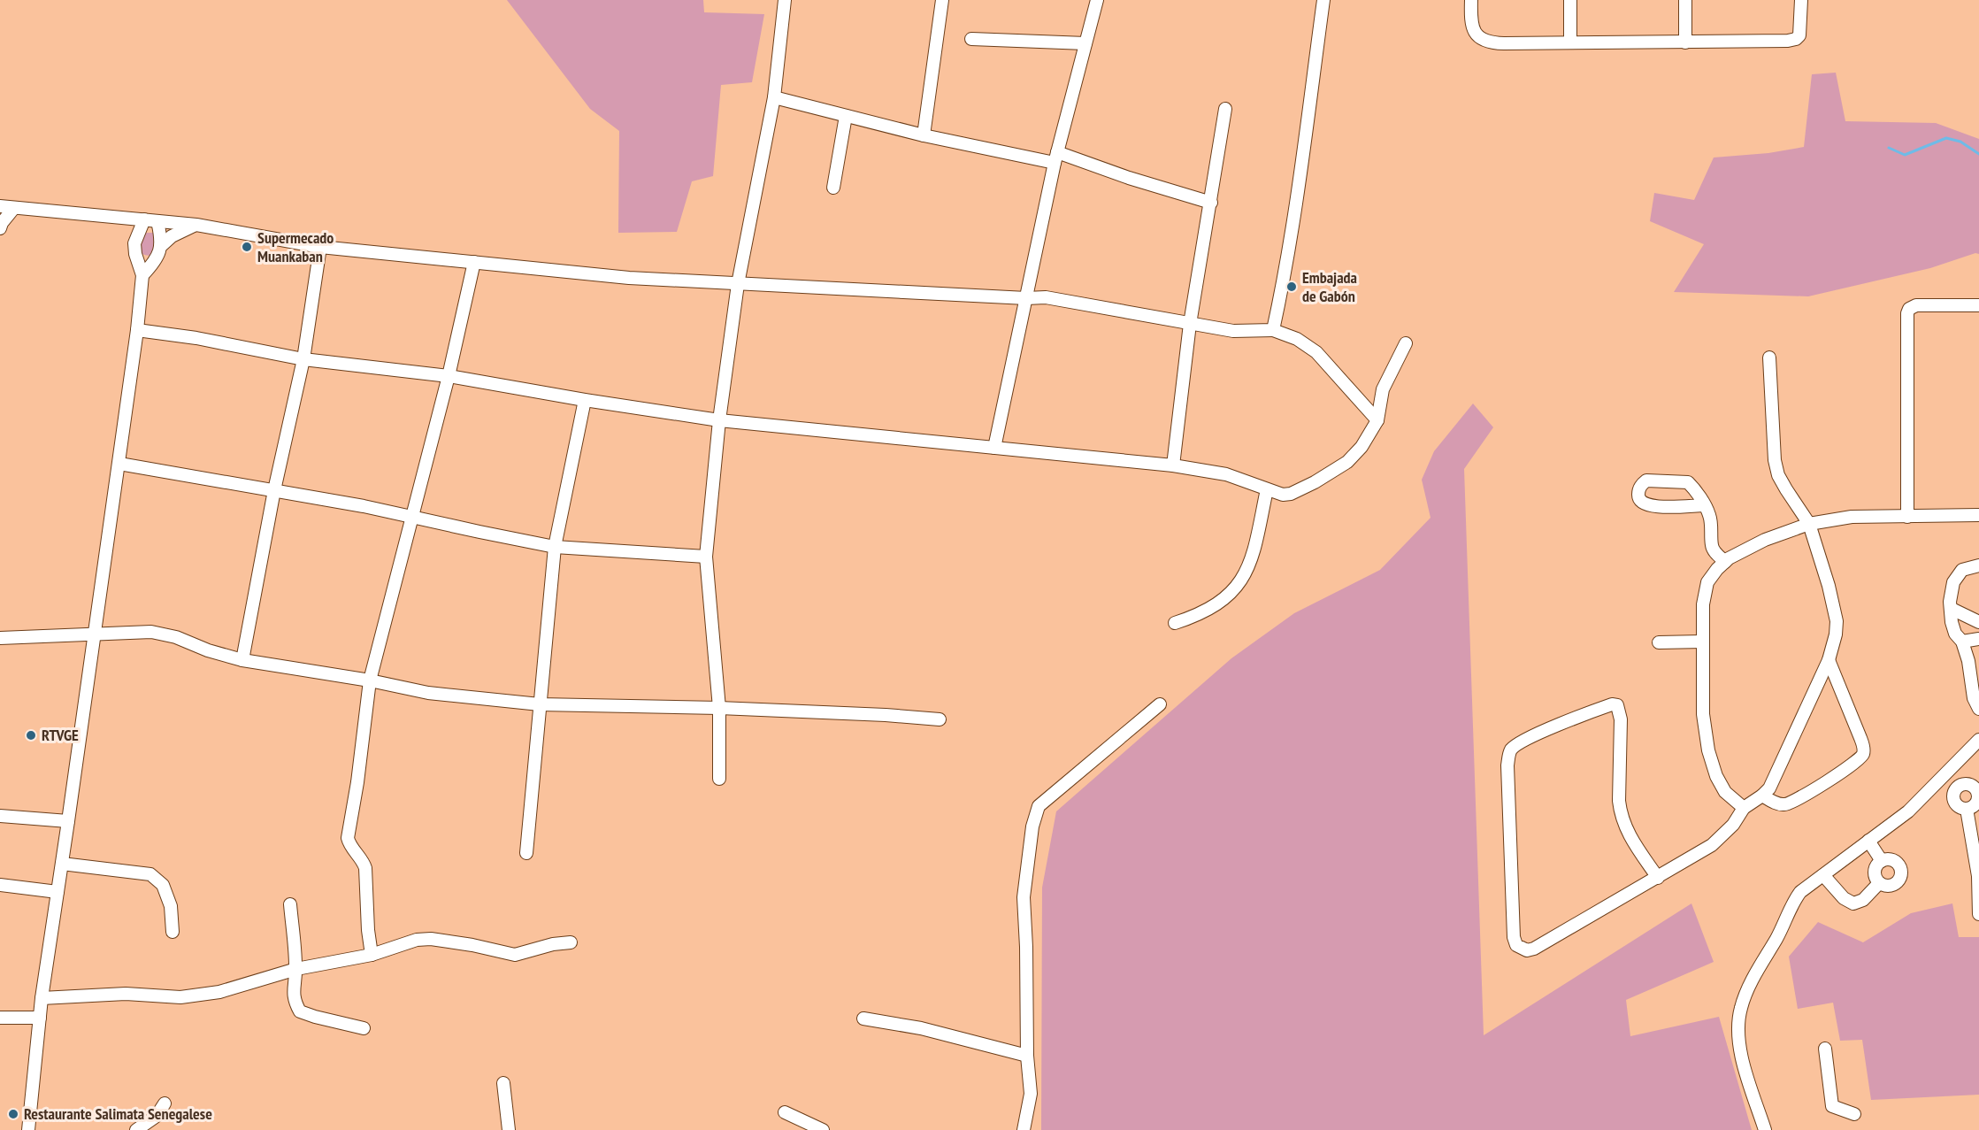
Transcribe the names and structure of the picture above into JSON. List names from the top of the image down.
{
  "places": [
    "Supermecado Muankaban",
    "Embajada de Gabón",
    "RTVGE",
    "Restaurante Salimata Senegalese"
  ]
}
